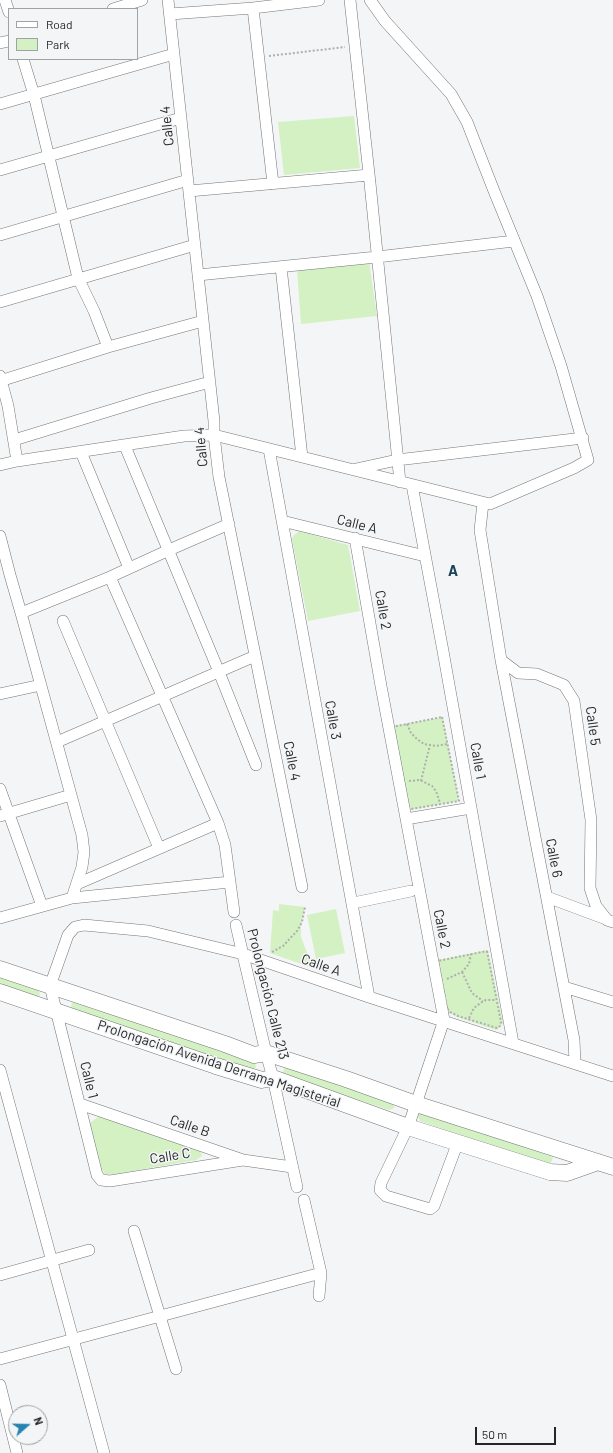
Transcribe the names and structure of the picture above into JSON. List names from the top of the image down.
{
  "streets": {
    "street": [
      "Calle 4",
      "Calle A",
      "Calle 2",
      "Calle 3",
      "Calle 5",
      "Calle 1",
      "Calle 6",
      "Prolongación Calle 213",
      "Prolongación Avenida Derrama Magisterial",
      "Calle B",
      "Calle C"
    ]
  },
  "crossings": [
    ["Calle A", "Calle 2"],
    ["Calle A", "Calle 3"],
    ["Calle A", "Calle 1"],
    ["Calle A", "Calle 6"],
    ["Calle A", "Prolongación Calle 213"],
    ["Calle A", "Prolongación Avenida Derrama Magisterial"],
    ["Calle 2", "Prolongación Avenida Derrama Magisterial"],
    ["Calle 5", "Calle 6"],
    ["Calle 1", "Prolongación Avenida Derrama Magisterial"],
    ["Calle 1", "Calle B"],
    ["Calle 1", "Calle C"],
    ["Prolongación Calle 213", "Prolongación Avenida Derrama Magisterial"],
    ["Prolongación Calle 213", "Calle B"],
    ["Calle B", "Calle C"]
  ],
  "districts": ["A"],
  "legend": ["Road", "Park"],
  "scale_bar": "50 m",
  "north": "right"
}
